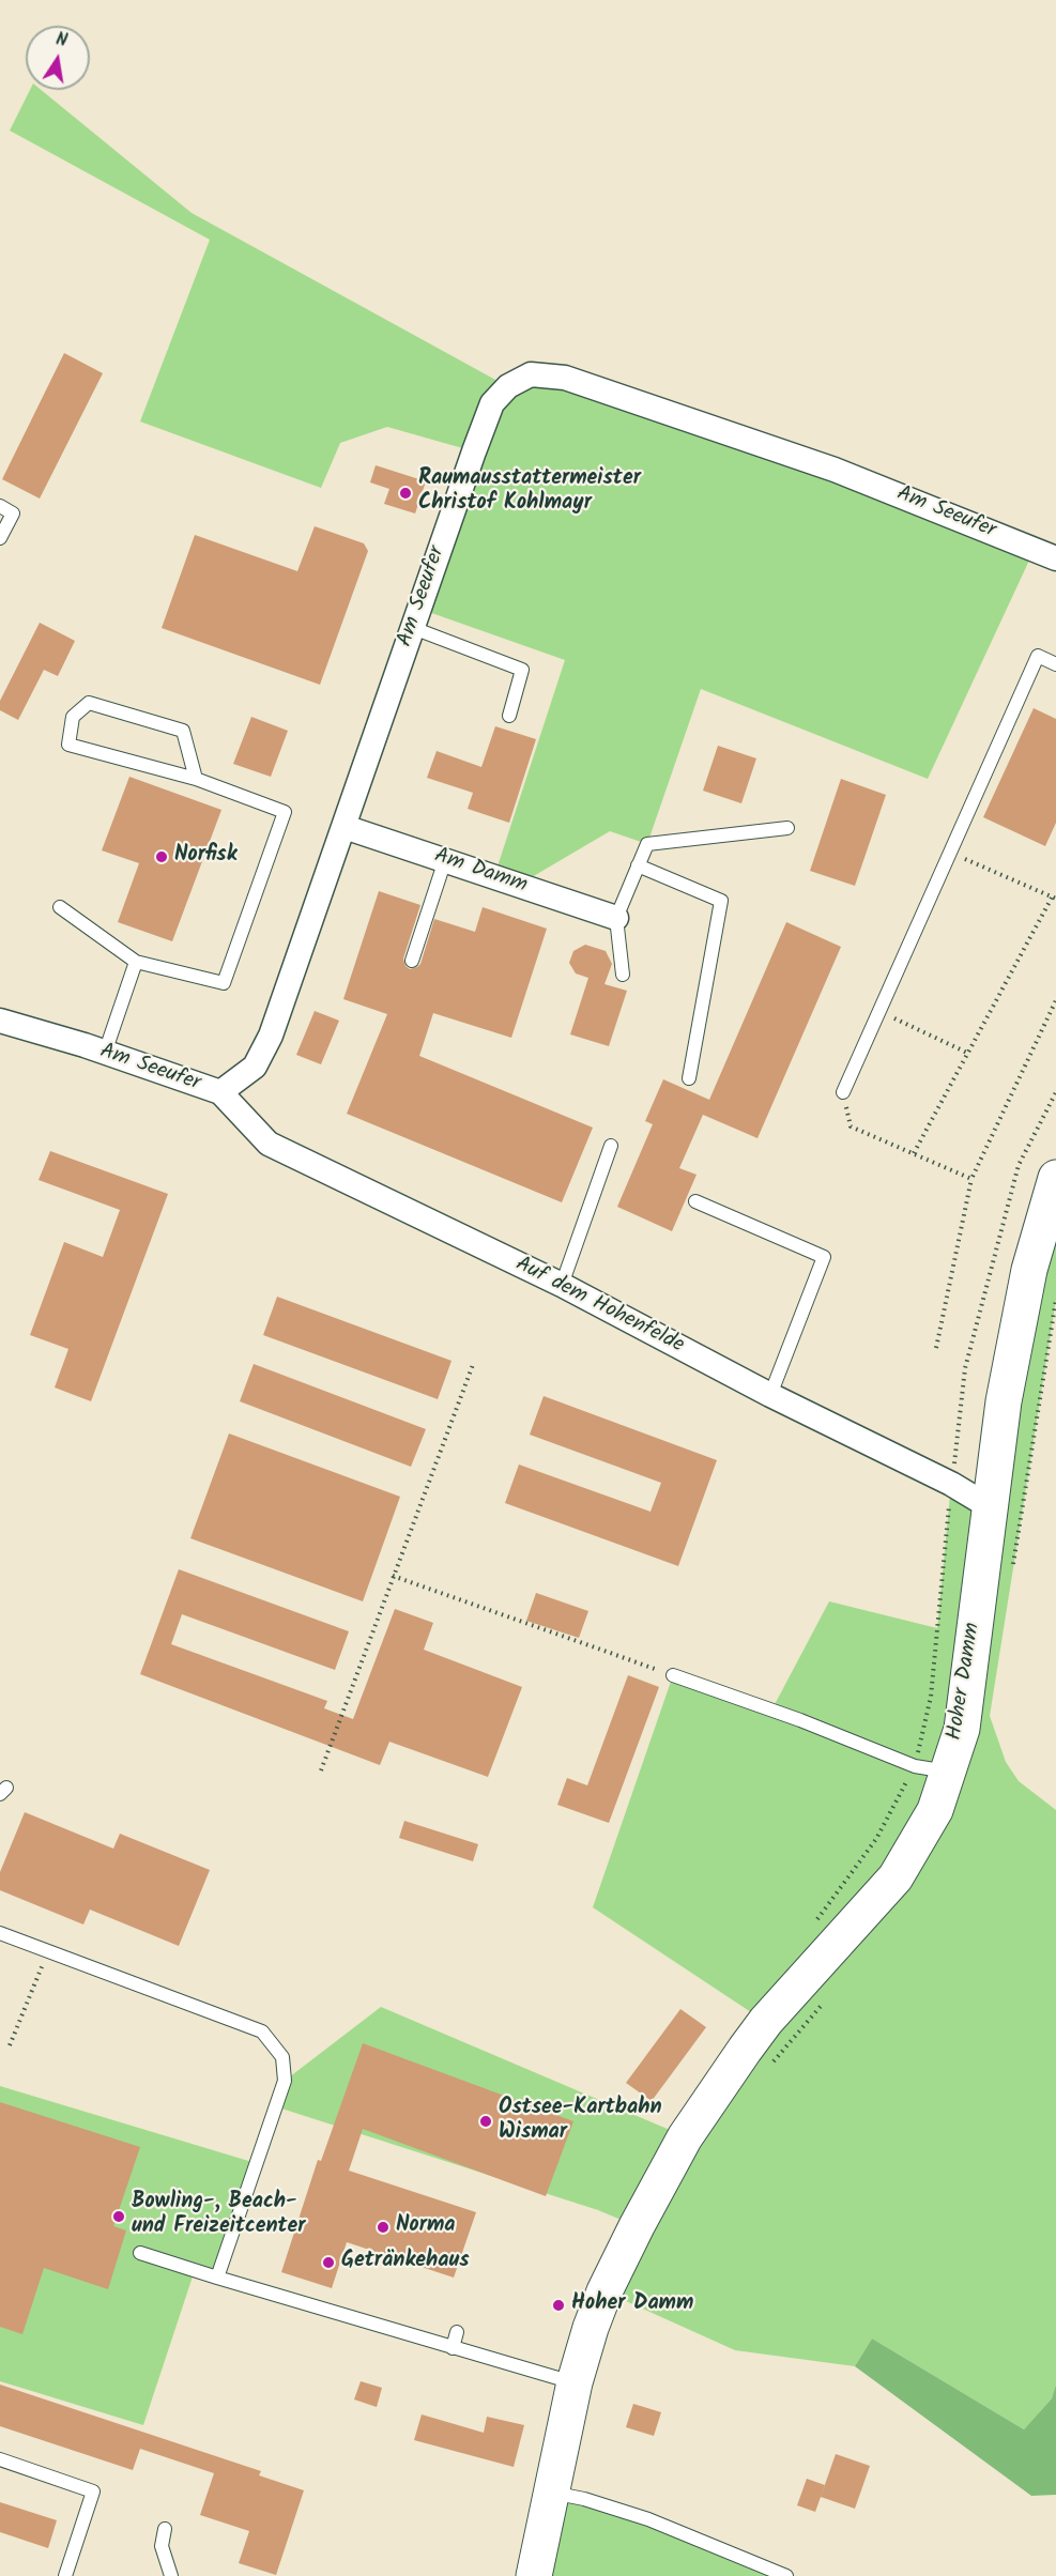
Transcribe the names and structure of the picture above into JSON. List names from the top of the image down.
{
  "streets": {
    "main road": ["Hoher Damm"],
    "street": ["Am Seeufer", "Am Damm", "Auf dem Hohenfelde"]
  },
  "crossings": [
    ["Am Seeufer", "Am Damm"],
    ["Am Seeufer", "Auf dem Hohenfelde"],
    ["Auf dem Hohenfelde", "Hoher Damm"]
  ],
  "places": [
    "Raumausstattermeister Christof Kohlmayr",
    "Norfisk",
    "Ostsee-Kartbahn Wismar",
    "Bowling-, Beach- und Freizeitcenter",
    "Norma",
    "Getränkehaus",
    "Hoher Damm"
  ],
  "north": "top"
}
